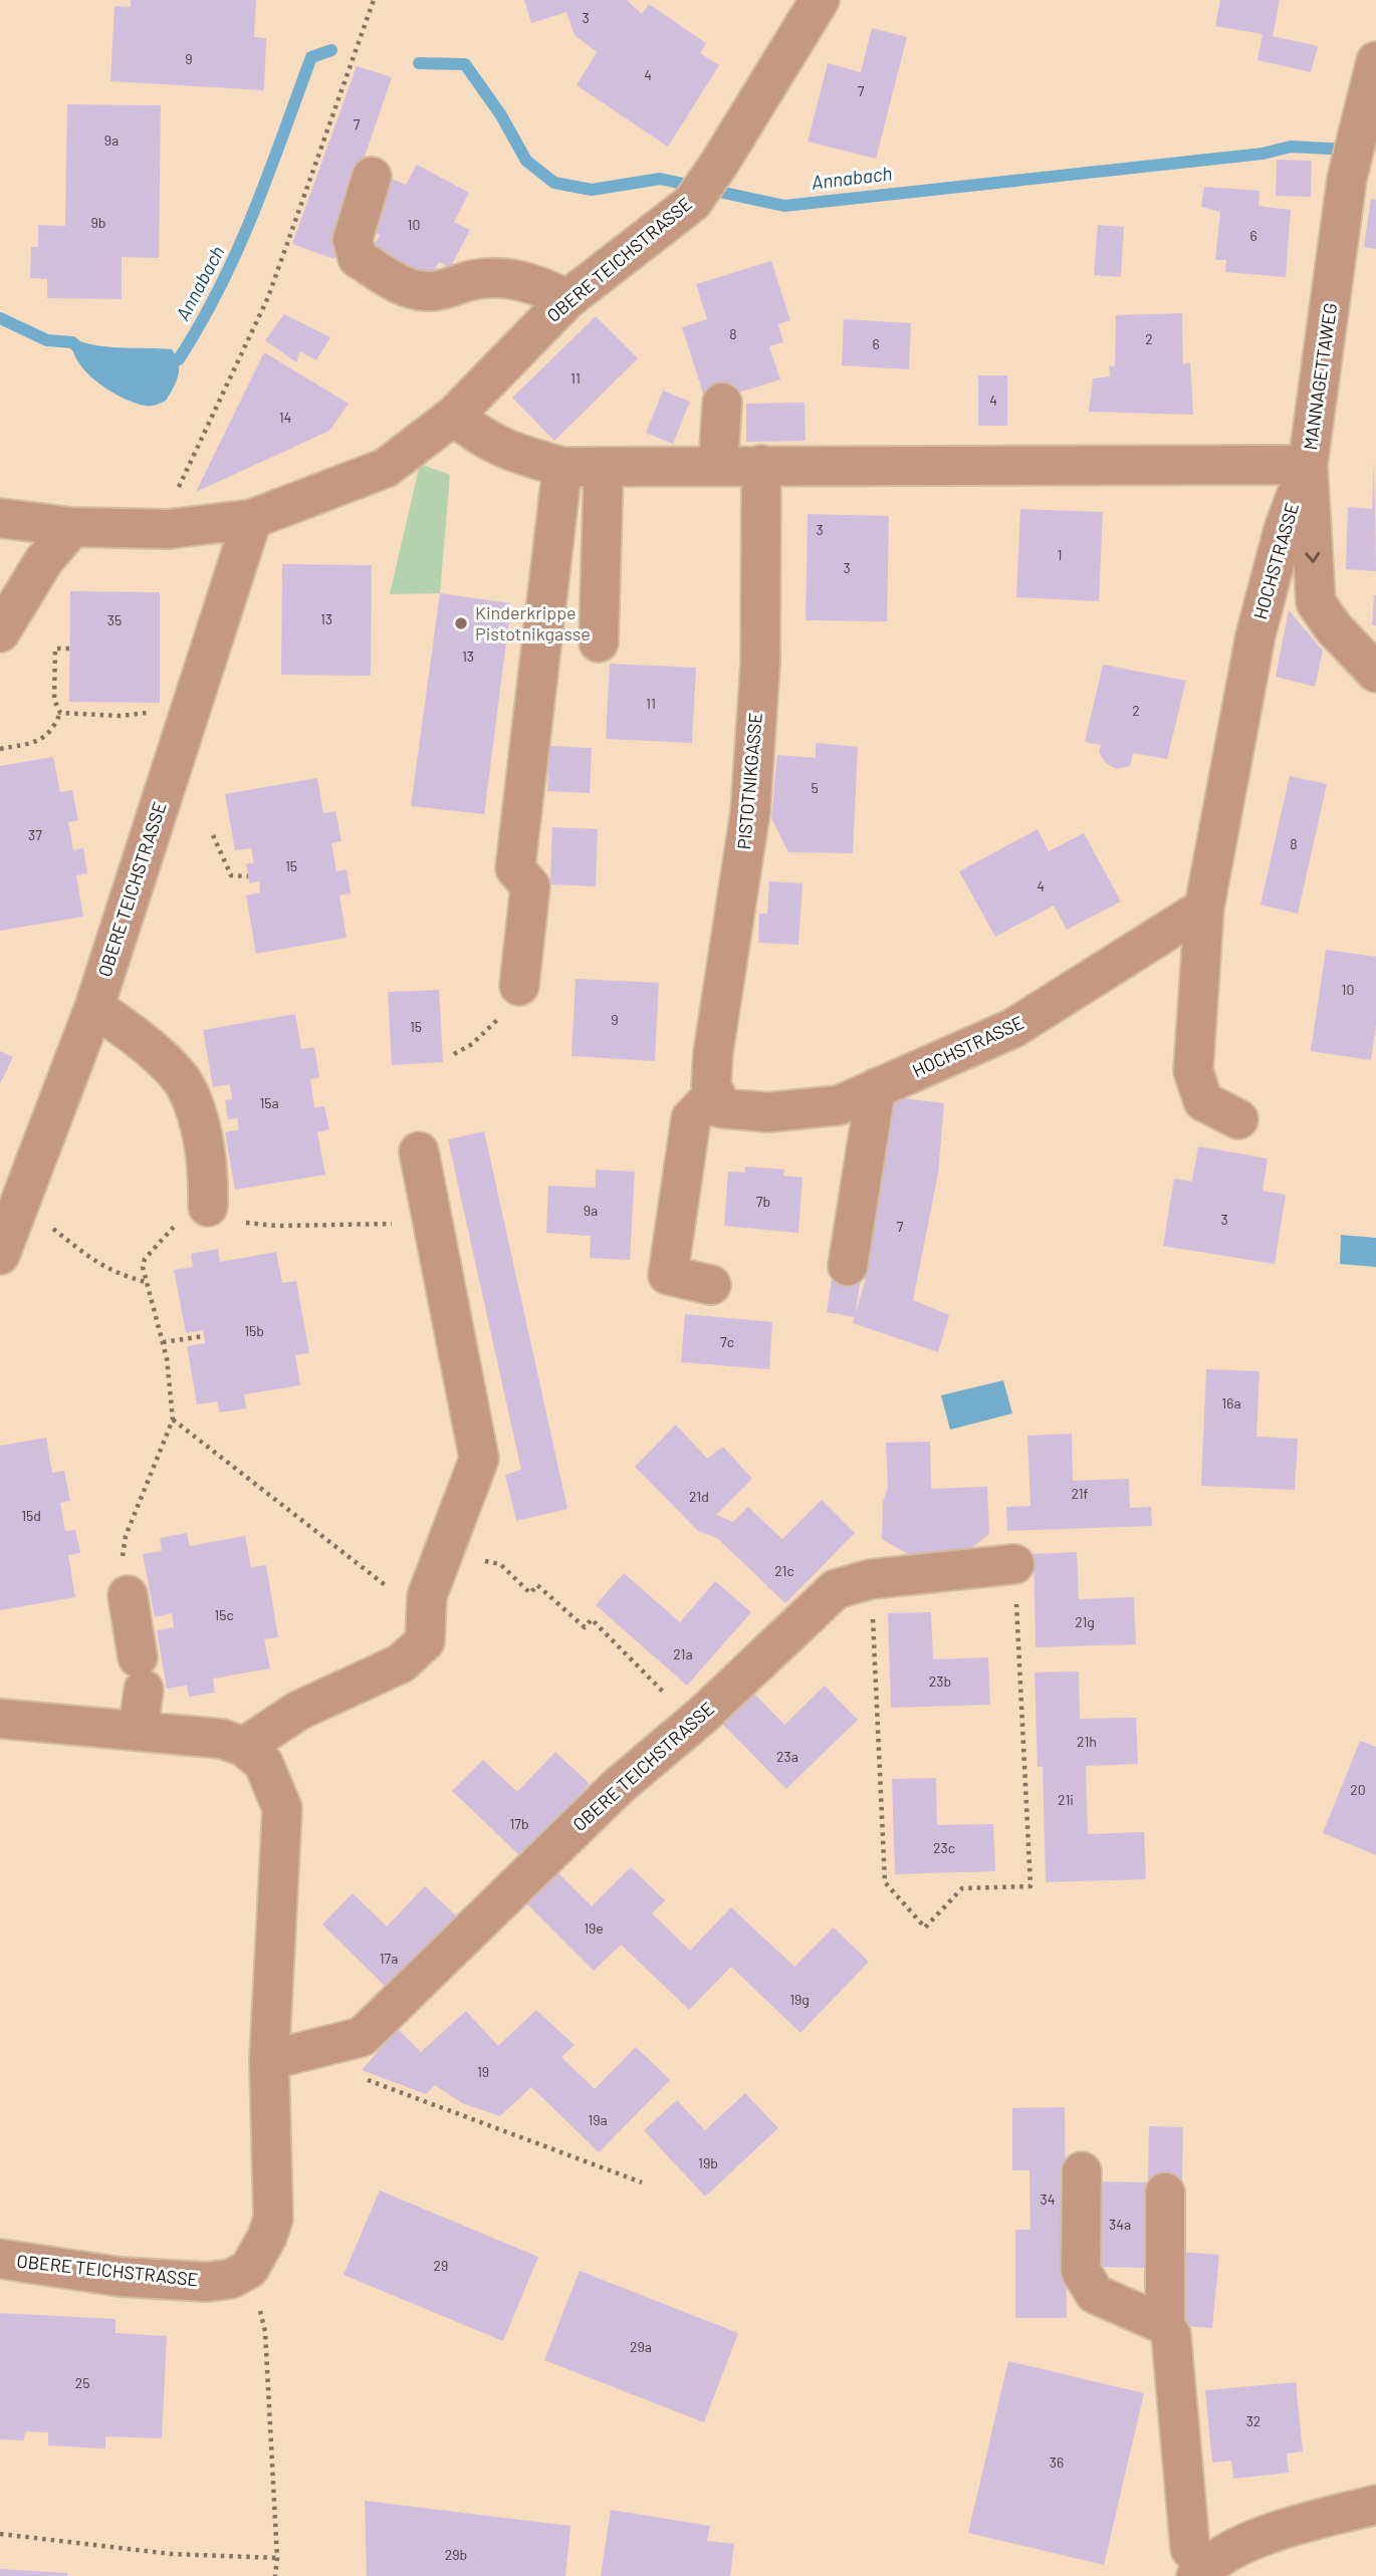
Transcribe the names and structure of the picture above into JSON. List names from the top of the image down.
{
  "streets": {
    "street": [
      "OBERE TEICHSTRASSE",
      "MANNAGETTAWEG",
      "HOCHSTRASSE",
      "PISTOTNIKGASSE"
    ]
  },
  "crossings": [
    ["MANNAGETTAWEG", "HOCHSTRASSE"],
    ["HOCHSTRASSE", "PISTOTNIKGASSE"]
  ],
  "water": ["Annabach"],
  "places": ["Kinderkrippe Pistotnikgasse"],
  "house_numbers": [
    "3",
    "9",
    "4",
    "7",
    "7",
    "9a",
    "9b",
    "10",
    "6",
    "8",
    "2",
    "6",
    "11",
    "4",
    "14",
    "3",
    "1",
    "3",
    "13",
    "35",
    "13",
    "11",
    "2",
    "5",
    "37",
    "8",
    "15",
    "4",
    "10",
    "9",
    "15",
    "15a",
    "7b",
    "9a",
    "3",
    "7",
    "15b",
    "7c",
    "16a",
    "21f",
    "21d",
    "15d",
    "21c",
    "15c",
    "21g",
    "21a",
    "23b",
    "21h",
    "23a",
    "20",
    "21i",
    "17b",
    "23c",
    "19e",
    "17a",
    "19g",
    "19",
    "19a",
    "19b",
    "34",
    "34a",
    "29",
    "29a",
    "25",
    "32",
    "36",
    "29b"
  ]
}
